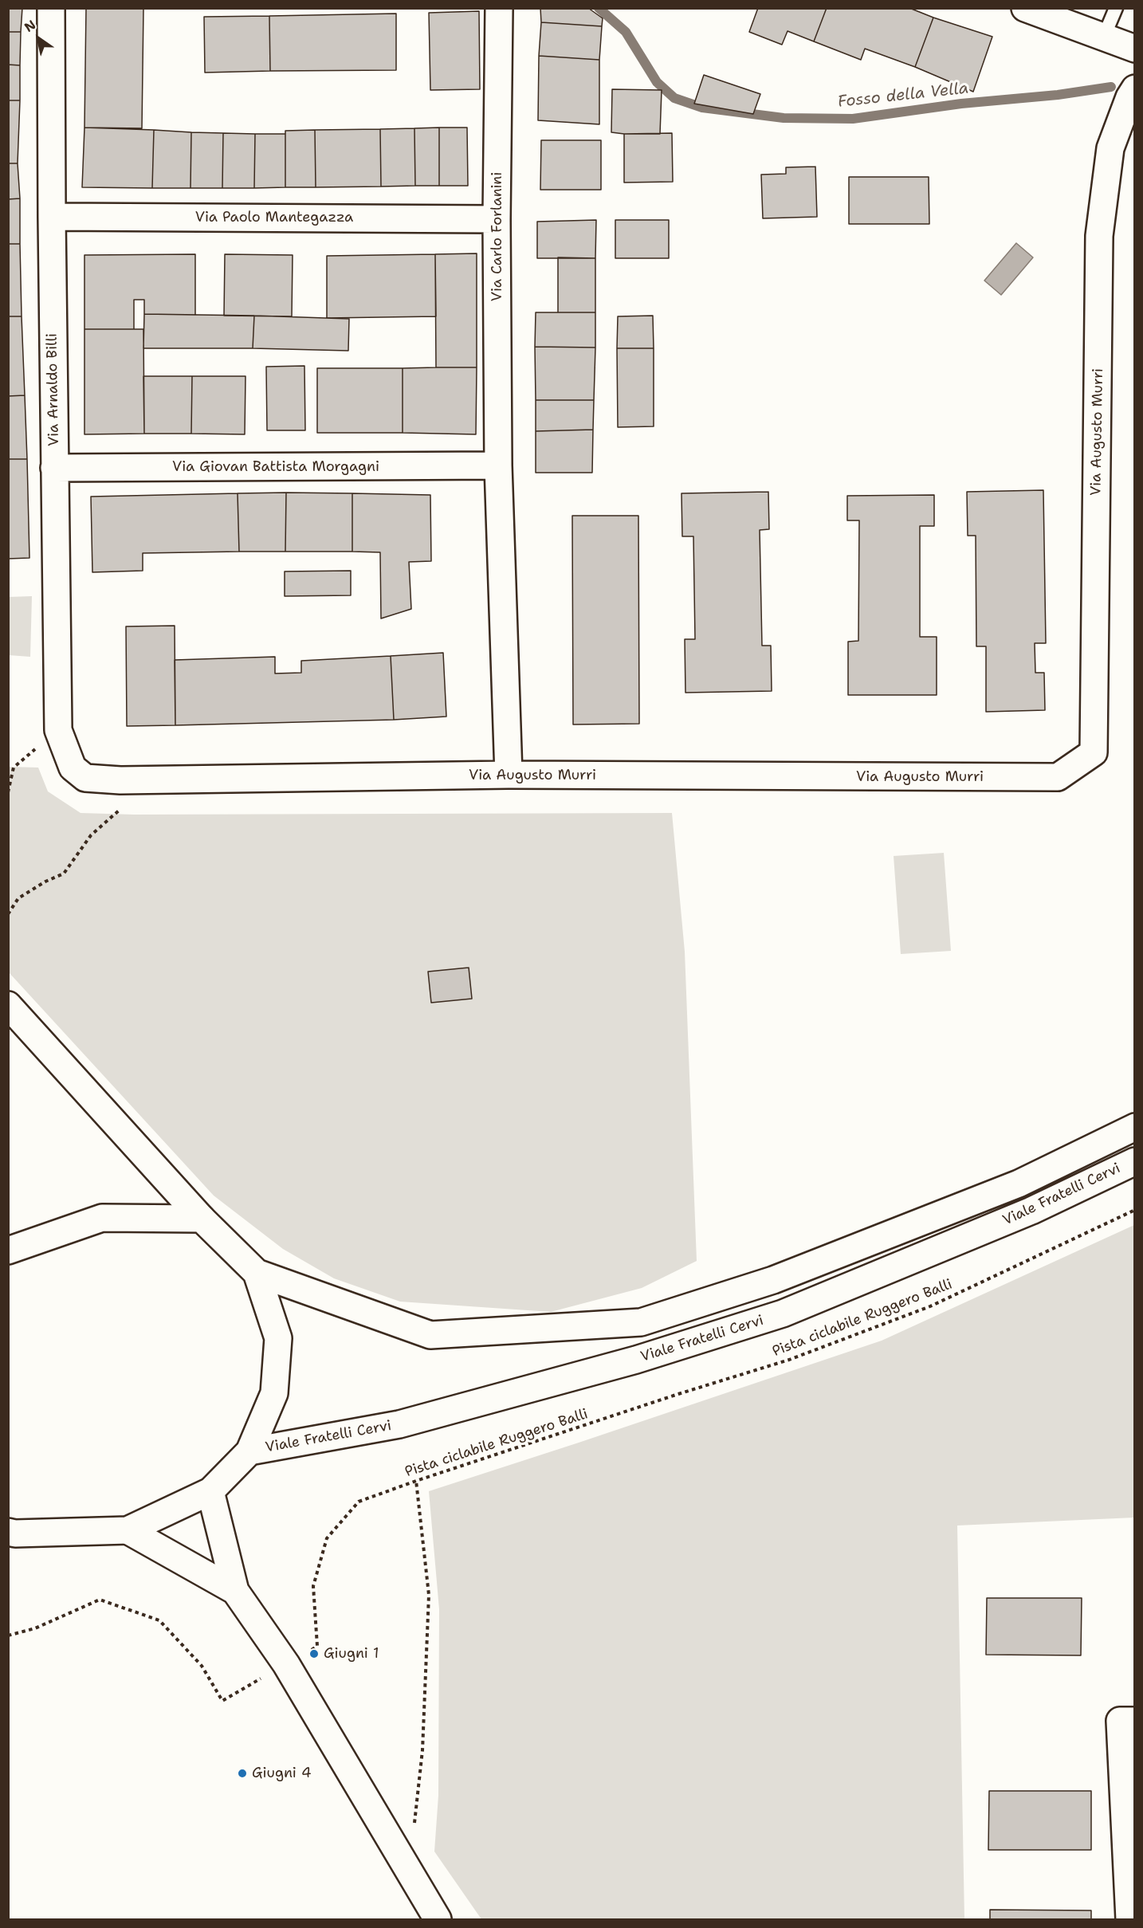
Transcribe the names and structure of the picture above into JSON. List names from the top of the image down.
{
  "streets": {
    "street": [
      "Via Paolo Mantegazza",
      "Via Carlo Forlanini",
      "Via Arnaldo Billi",
      "Via Augusto Murri",
      "Via Giovan Battista Morgagni",
      "Viale Fratelli Cervi"
    ],
    "path": ["Pista ciclabile Ruggero Balli"]
  },
  "crossings": [
    ["Via Paolo Mantegazza", "Via Carlo Forlanini"],
    ["Via Paolo Mantegazza", "Via Arnaldo Billi"],
    ["Via Carlo Forlanini", "Via Augusto Murri"],
    ["Via Carlo Forlanini", "Via Giovan Battista Morgagni"],
    ["Via Arnaldo Billi", "Via Augusto Murri"],
    ["Via Arnaldo Billi", "Via Giovan Battista Morgagni"]
  ],
  "water": ["Fosso della Vella"],
  "places": ["Giugni 1", "Giugni 4"],
  "north": "top left"
}
